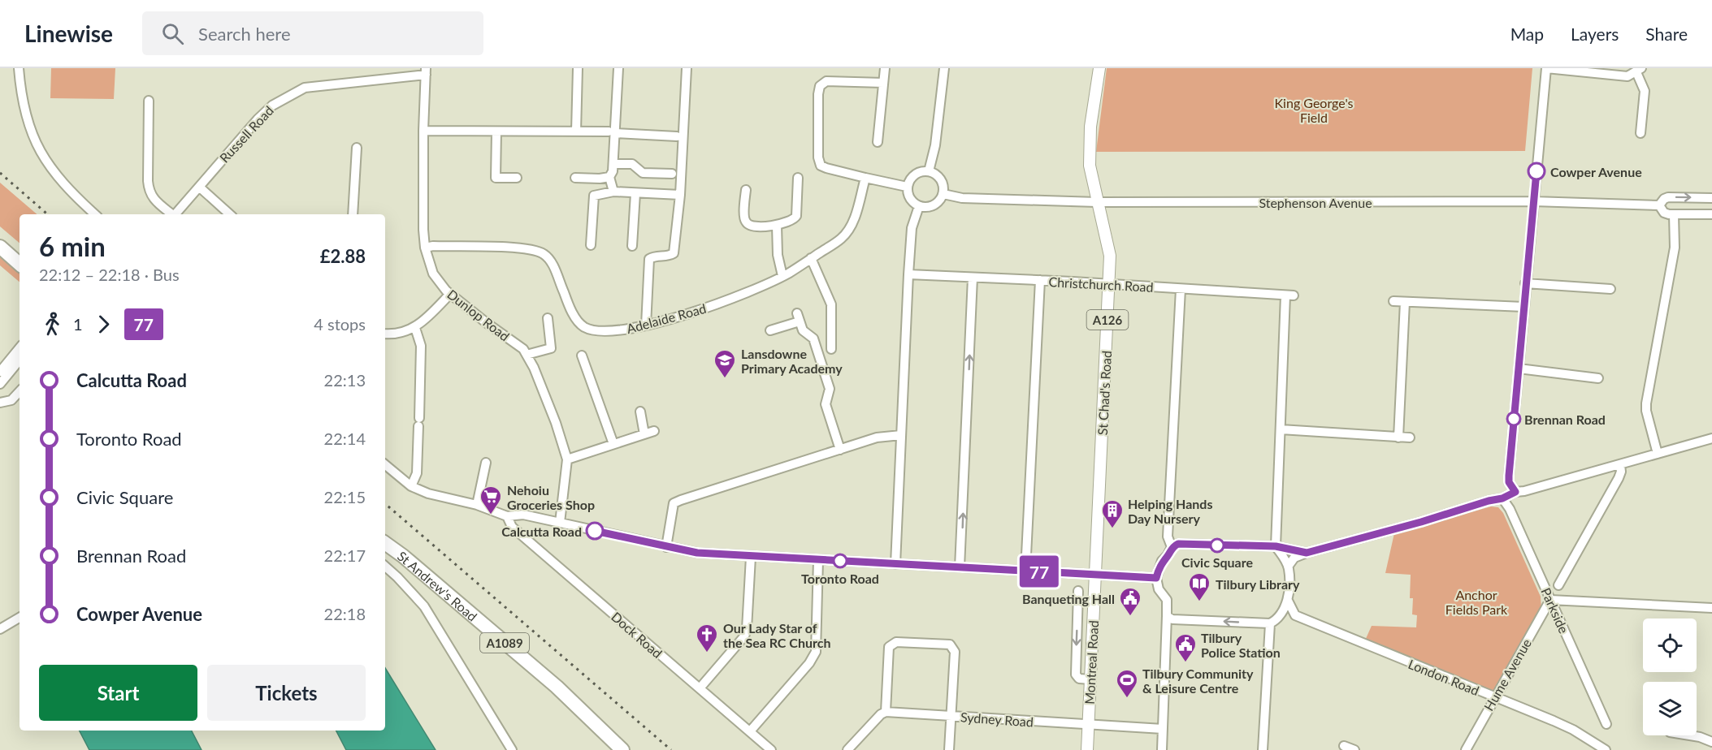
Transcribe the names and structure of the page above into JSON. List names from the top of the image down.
{
  "streets": {
    "highway": ["St Andrew's Road", "A1089"],
    "main road": ["A126", "St Chad's Road", "Montreal Road"],
    "street": [
      "Russell Road",
      "Stephenson Avenue",
      "Christchurch Road",
      "Dunlop Road",
      "Adelaide Road",
      "Parkside",
      "Dock Road",
      "Hume Avenue",
      "London Road",
      "Sydney Road"
    ]
  },
  "crossings": [
    ["Russell Road", "Dunlop Road"],
    ["Stephenson Avenue", "St Chad's Road"],
    ["Christchurch Road", "St Chad's Road"],
    ["Dunlop Road", "Adelaide Road"],
    ["St Chad's Road", "Montreal Road"],
    ["Parkside", "Hume Avenue"],
    ["Montreal Road", "Sydney Road"],
    ["Hume Avenue", "London Road"]
  ],
  "parks": ["King George's Field", "Anchor Fields Park"],
  "places": {
    "other": [
      "Cowper Avenue",
      "Brennan Road",
      "Calcutta Road",
      "Civic Square",
      "Toronto Road"
    ],
    "school or university": ["Lansdowne Primary Academy"],
    "supermarket": ["Nehoiu Groceries Shop"],
    "building": ["Helping Hands Day Nursery"],
    "library": ["Tilbury Library"],
    "public building": ["Banqueting Hall", "Tilbury Police Station"],
    "church": ["Our Lady Star of the Sea RC Church"],
    "sports": ["Tilbury Community & Leisure Centre"]
  },
  "lines": ["bus line 77"],
  "page": {
    "header": "Linewise",
    "search": "Search here",
    "nav": ["Map", "Layers", "Share"],
    "on_map": "77",
    "heading": ["6 min", "22:12 – 22:18 · Bus", "£2.88"],
    "legs": ["1", "77", "4 stops"],
    "list": [
      {
        "name": "Calcutta Road",
        "value": "22:13"
      },
      {
        "name": "Toronto Road",
        "value": "22:14"
      },
      {
        "name": "Civic Square",
        "value": "22:15"
      },
      {
        "name": "Brennan Road",
        "value": "22:17"
      },
      {
        "name": "Cowper Avenue",
        "value": "22:18"
      }
    ],
    "buttons": ["Start", "Tickets"]
  }
}
